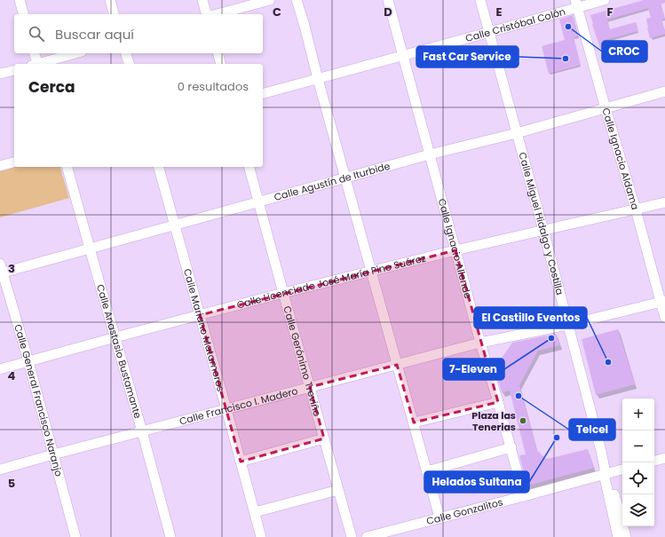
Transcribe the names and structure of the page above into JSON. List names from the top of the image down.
{
  "streets": {
    "street": [
      "Calle Cristóbal Colón",
      "Calle Ignacio Aldama",
      "Calle Agustín de Iturbide",
      "Calle Miguel Hidalgo y Costilla",
      "Calle Ignacio Allende",
      "Calle Licenciado José María Pino Suárez",
      "Calle Mariano Matamoros",
      "Calle Anastasio Bustamante",
      "Calle Gerónimo Treviño",
      "Calle General Francisco Naranjo",
      "Calle Francisco I. Madero",
      "Calle Gonzalitos"
    ]
  },
  "crossings": [
    ["Calle Cristóbal Colón", "Calle Ignacio Aldama"],
    ["Calle Cristóbal Colón", "Calle Miguel Hidalgo y Costilla"],
    ["Calle Cristóbal Colón", "Calle Ignacio Allende"],
    ["Calle Ignacio Aldama", "Calle Agustín de Iturbide"],
    ["Calle Ignacio Aldama", "Calle Licenciado José María Pino Suárez"],
    ["Calle Ignacio Aldama", "Calle Francisco I. Madero"],
    ["Calle Agustín de Iturbide", "Calle Miguel Hidalgo y Costilla"],
    ["Calle Agustín de Iturbide", "Calle Ignacio Allende"],
    ["Calle Agustín de Iturbide", "Calle Mariano Matamoros"],
    ["Calle Agustín de Iturbide", "Calle Anastasio Bustamante"],
    ["Calle Agustín de Iturbide", "Calle Gerónimo Treviño"],
    ["Calle Agustín de Iturbide", "Calle General Francisco Naranjo"],
    ["Calle Miguel Hidalgo y Costilla", "Calle Licenciado José María Pino Suárez"],
    ["Calle Miguel Hidalgo y Costilla", "Calle Francisco I. Madero"],
    ["Calle Miguel Hidalgo y Costilla", "Calle Gonzalitos"],
    ["Calle Ignacio Allende", "Calle Licenciado José María Pino Suárez"],
    ["Calle Ignacio Allende", "Calle Francisco I. Madero"],
    ["Calle Ignacio Allende", "Calle Gonzalitos"],
    ["Calle Licenciado José María Pino Suárez", "Calle Mariano Matamoros"],
    ["Calle Licenciado José María Pino Suárez", "Calle Anastasio Bustamante"],
    ["Calle Licenciado José María Pino Suárez", "Calle Gerónimo Treviño"],
    ["Calle Licenciado José María Pino Suárez", "Calle General Francisco Naranjo"],
    ["Calle Mariano Matamoros", "Calle Francisco I. Madero"],
    ["Calle Anastasio Bustamante", "Calle Francisco I. Madero"],
    ["Calle Gerónimo Treviño", "Calle Francisco I. Madero"],
    ["Calle General Francisco Naranjo", "Calle Francisco I. Madero"]
  ],
  "places": [
    "CROC",
    "Fast Car Service",
    "7-Eleven",
    "El Castillo Eventos",
    "Telcel",
    "Plaza las Tenerias",
    "Helados Sultana"
  ],
  "page": {
    "search": "Buscar aquí",
    "heading": ["Cerca", "0 resultados"],
    "map_buttons": ["+", "−"]
  },
  "grid": {
    "columns": [
      "C",
      "D",
      "E",
      "F"
    ],
    "rows": ["3", "4", "5"]
  }
}
